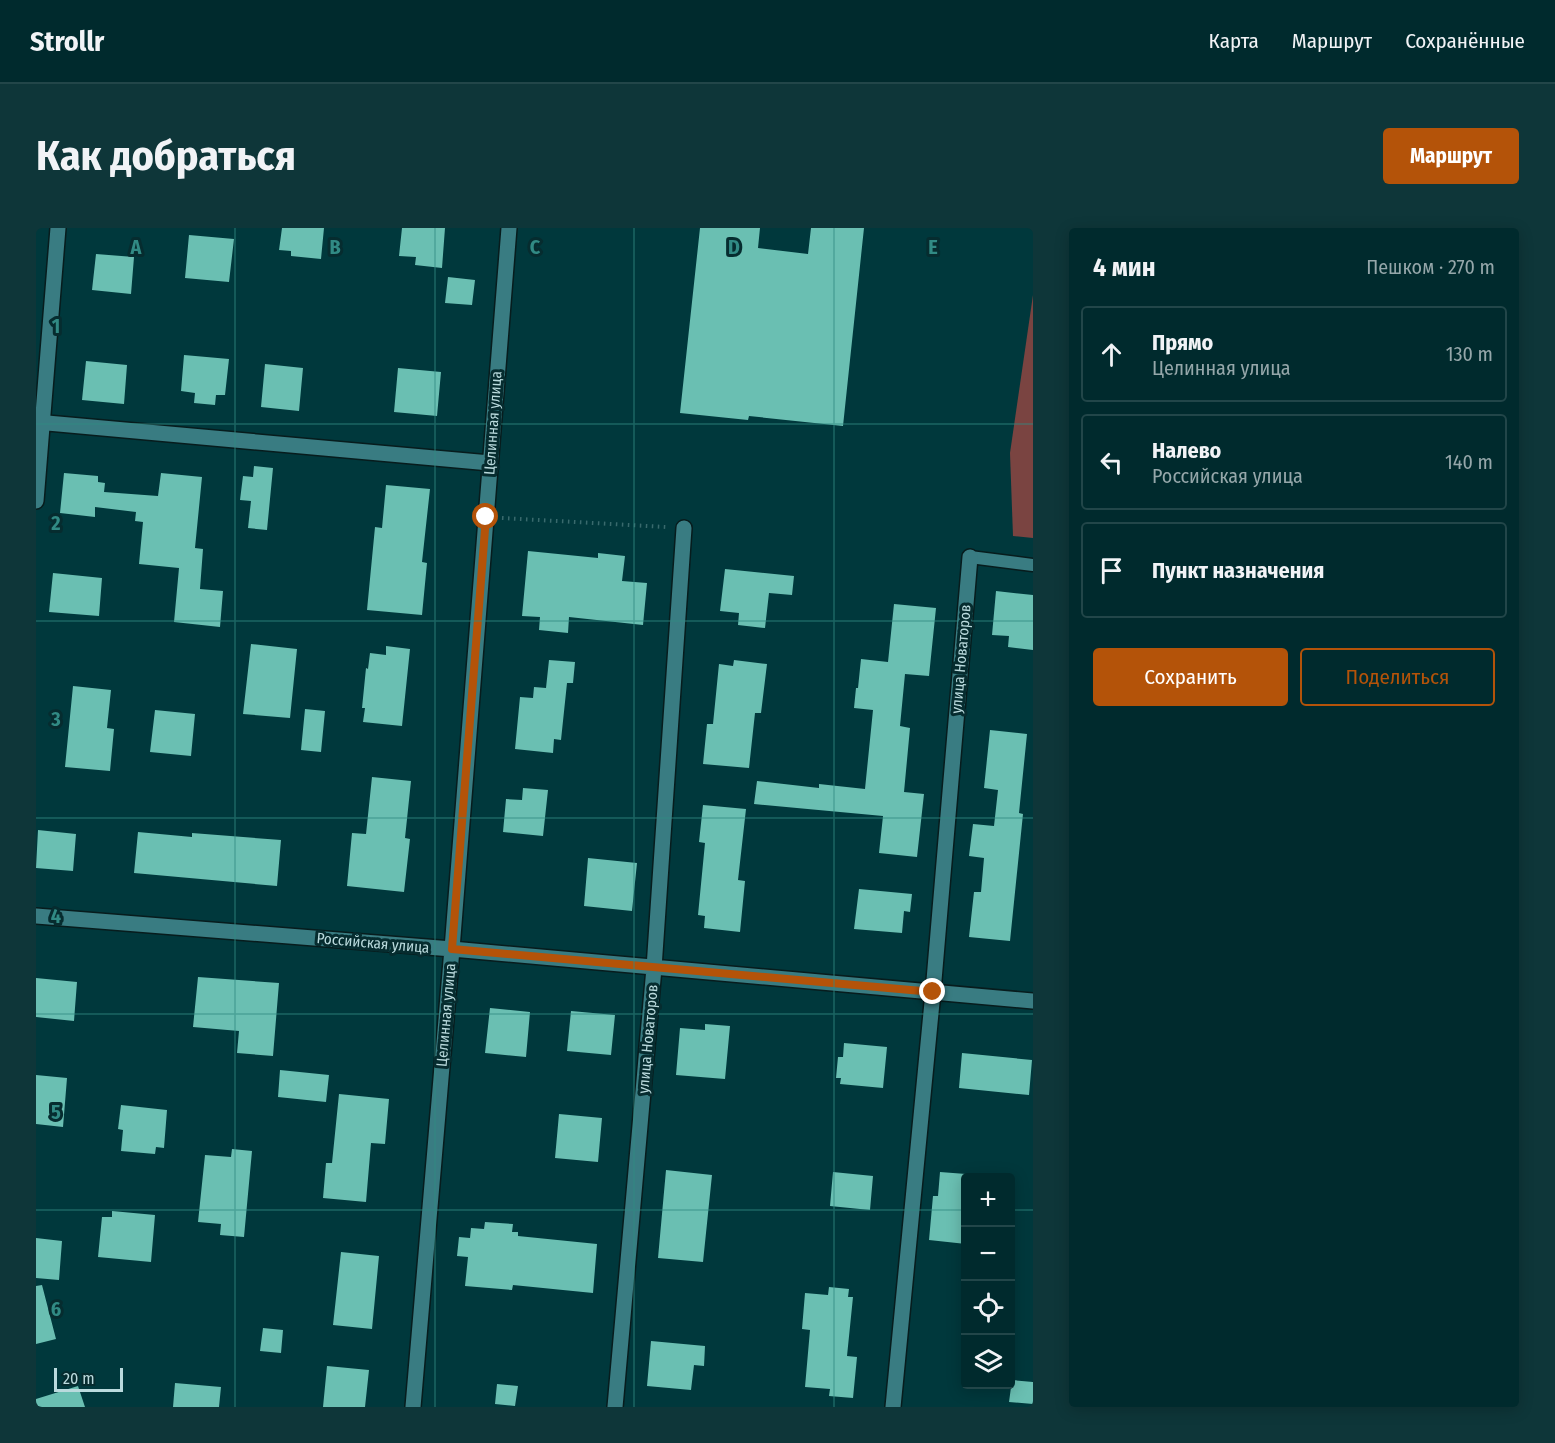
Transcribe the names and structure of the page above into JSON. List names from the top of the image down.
{
  "streets": {
    "street": ["Целинная улица", "улица Новаторов", "Российская улица"]
  },
  "crossings": [
    ["Целинная улица", "Российская улица"],
    ["улица Новаторов", "Российская улица"]
  ],
  "scale_bar": "20 m",
  "page": {
    "header": "Strollr",
    "nav": ["Карта", "Маршрут", "Сохранённые"],
    "buttons": [
      "Маршрут",
      ["Сохранить", "Поделиться"]
    ],
    "title": "Как добраться",
    "heading": ["4 мин", "Пешком · 270 m"],
    "list": [
      ["Прямо", "Целинная улица", "130 m"],
      ["Налево", "Российская улица", "140 m"],
      "Пункт назначения"
    ],
    "map_buttons": ["+", "−"],
    "scale": "20 m"
  },
  "grid": {
    "columns": [
      "A",
      "B",
      "C",
      "D",
      "E"
    ],
    "rows": [
      "1",
      "2",
      "3",
      "4",
      "5",
      "6"
    ]
  }
}
